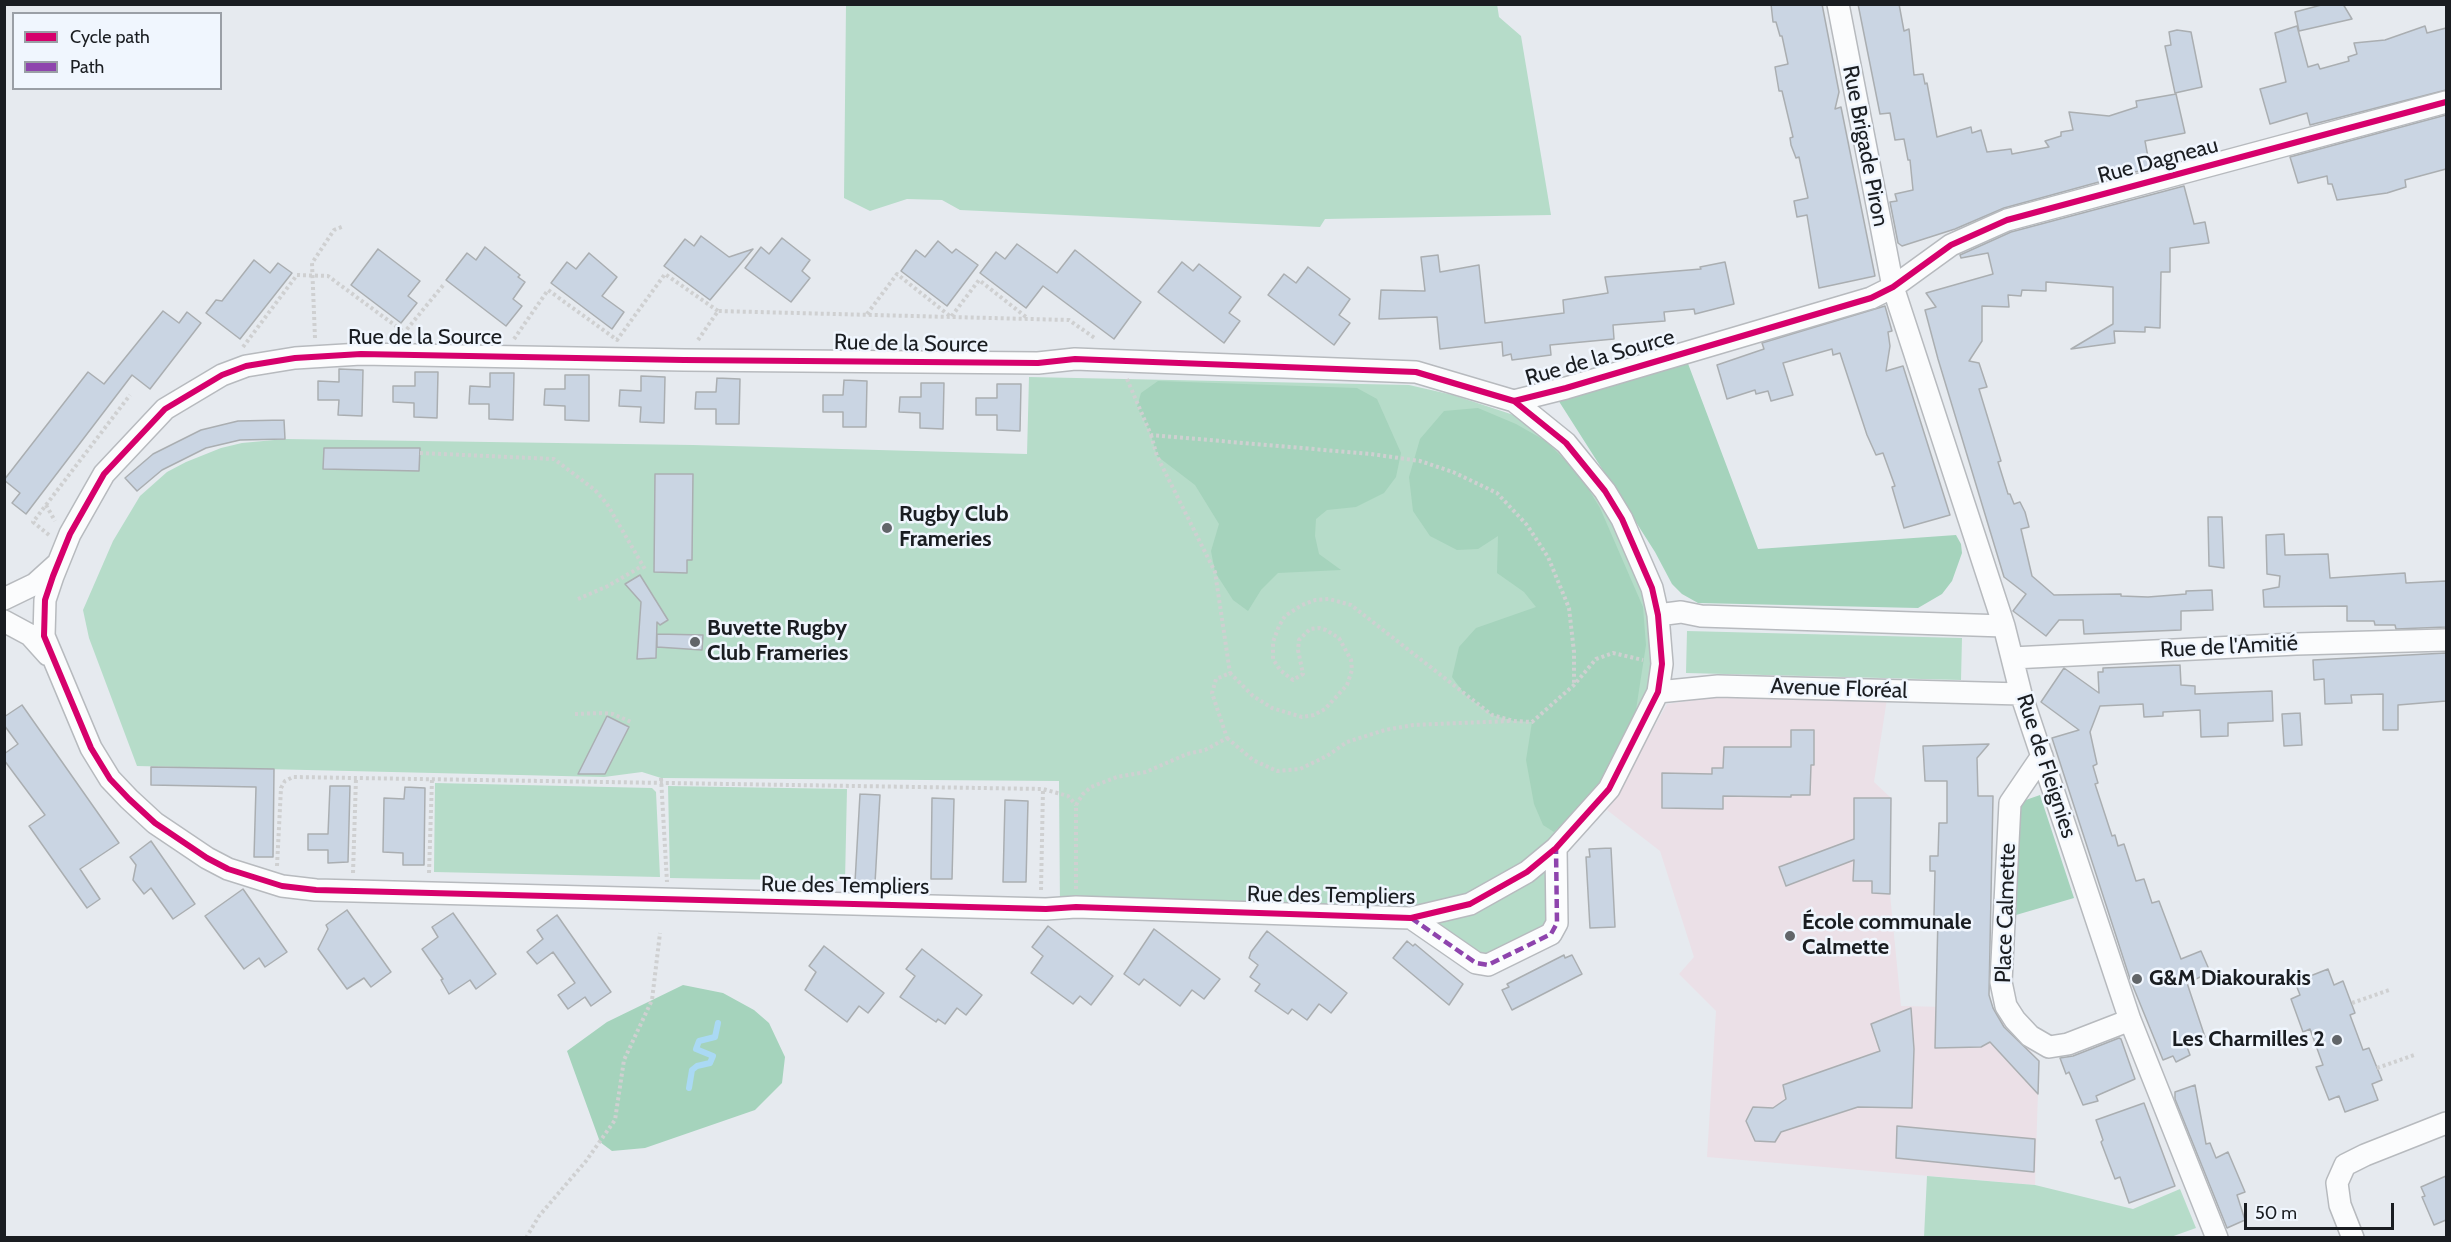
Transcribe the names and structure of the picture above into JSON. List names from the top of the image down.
{
  "streets": {
    "street": [
      "Rue Brigade Piron",
      "Rue Dagneau",
      "Rue de la Source",
      "Rue de l'Amitié",
      "Avenue Floréal",
      "Rue de Fleignies",
      "Rue des Templiers",
      "Place Calmette"
    ]
  },
  "crossings": [
    ["Rue Brigade Piron", "Rue Dagneau"],
    ["Rue Brigade Piron", "Rue de la Source"],
    ["Rue Brigade Piron", "Rue de Fleignies"],
    ["Rue Dagneau", "Rue de la Source"],
    ["Rue Dagneau", "Rue de Fleignies"],
    ["Rue de la Source", "Rue de Fleignies"],
    ["Rue de la Source", "Rue des Templiers"],
    ["Rue de l'Amitié", "Rue de Fleignies"],
    ["Avenue Floréal", "Rue de Fleignies"],
    ["Avenue Floréal", "Rue des Templiers"],
    ["Rue de Fleignies", "Place Calmette"]
  ],
  "places": [
    "Rugby Club Frameries",
    "Buvette Rugby Club Frameries",
    "École communale Calmette",
    "G&M Diakourakis",
    "Les Charmilles 2"
  ],
  "legend": ["Cycle path", "Path"],
  "scale_bar": "50 m"
}
